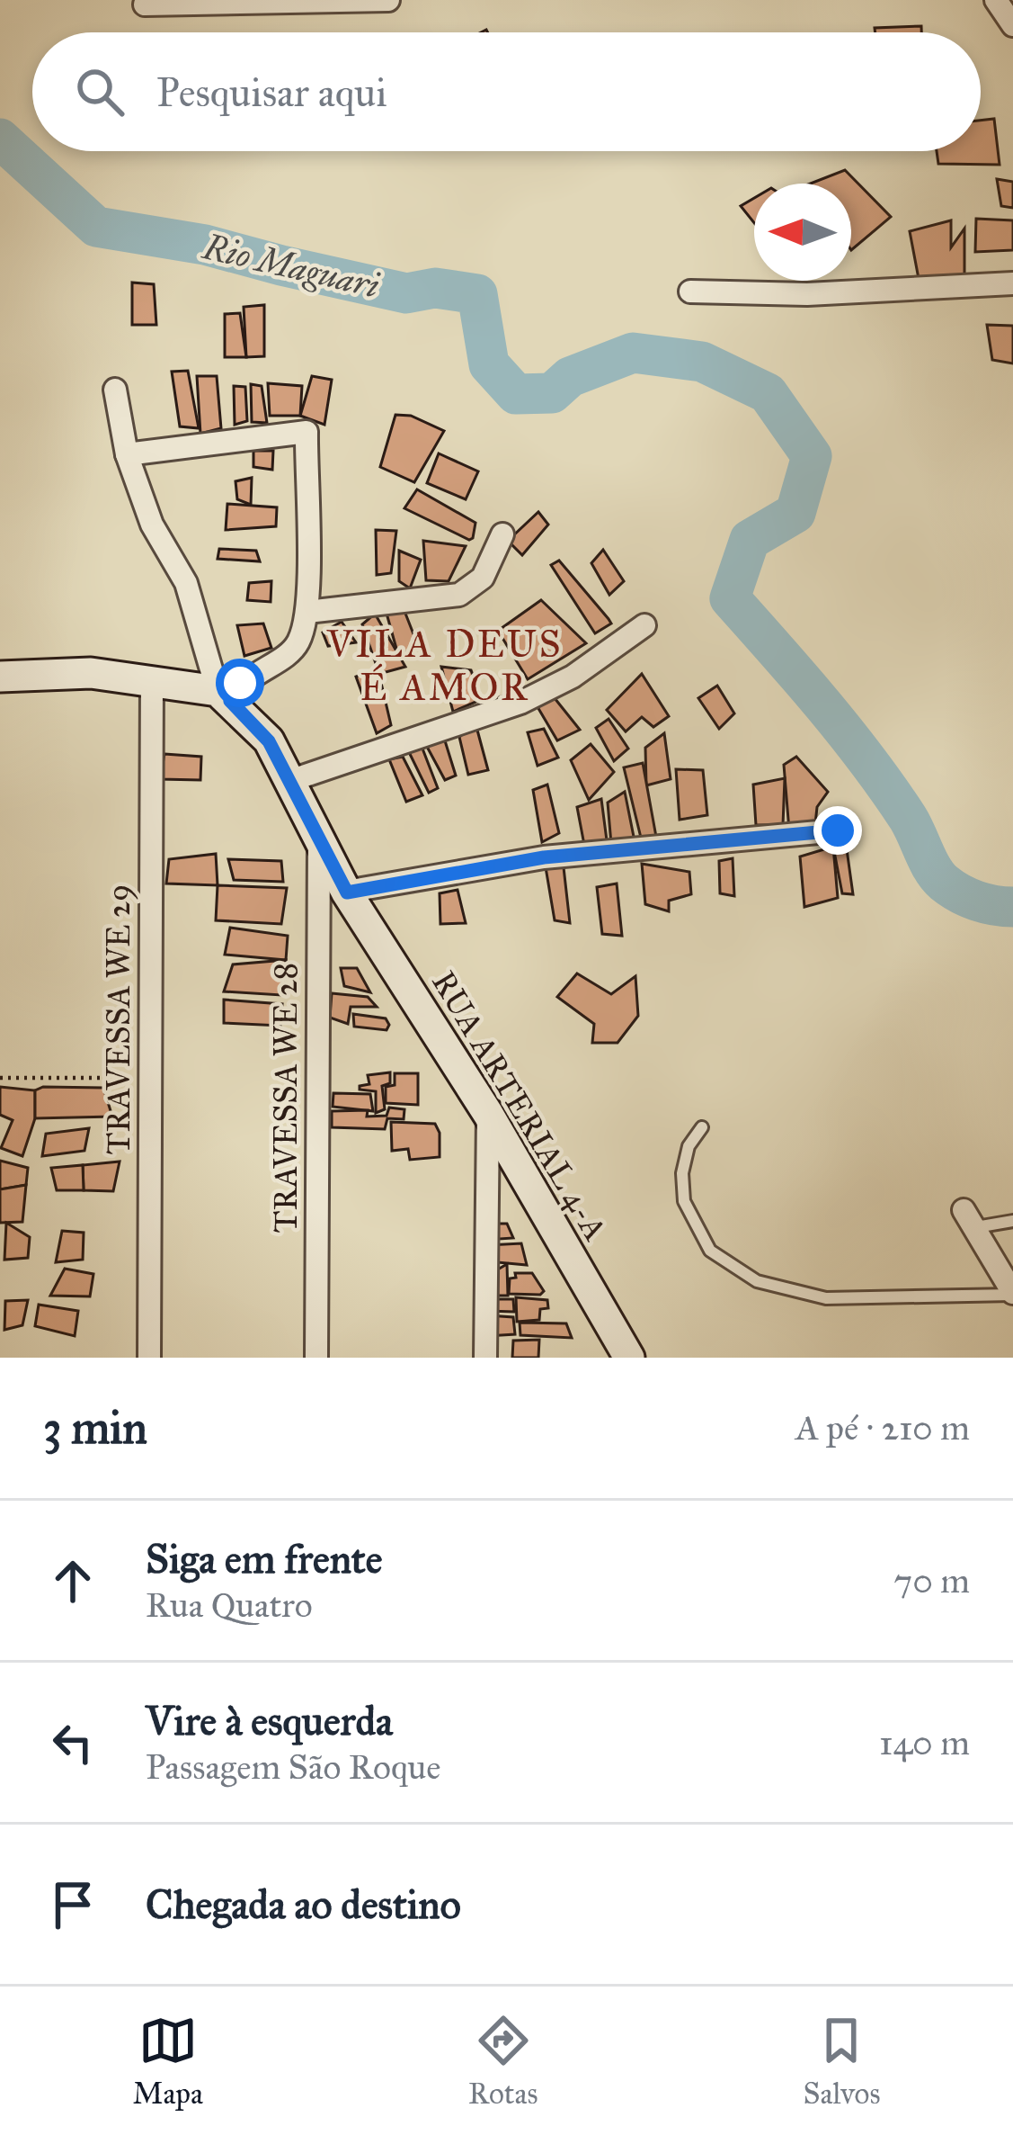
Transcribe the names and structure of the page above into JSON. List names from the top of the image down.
{
  "streets": {
    "main road": ["RUA ARTERIAL 4-A"],
    "street": ["TRAVESSA WE 29", "TRAVESSA WE 28"]
  },
  "crossings": [
    ["TRAVESSA WE 28", "RUA ARTERIAL 4-A"]
  ],
  "districts": ["VILA DEUS É AMOR"],
  "water": ["Rio Maguari"],
  "north": "left",
  "page": {
    "search": "Pesquisar aqui",
    "heading": ["3 min", "A pé · 210 m"],
    "list": [
      ["Siga em frente", "Rua Quatro", "70 m"],
      ["Vire à esquerda", "Passagem São Roque", "140 m"],
      "Chegada ao destino"
    ],
    "nav": ["Mapa", "Rotas", "Salvos"]
  }
}
